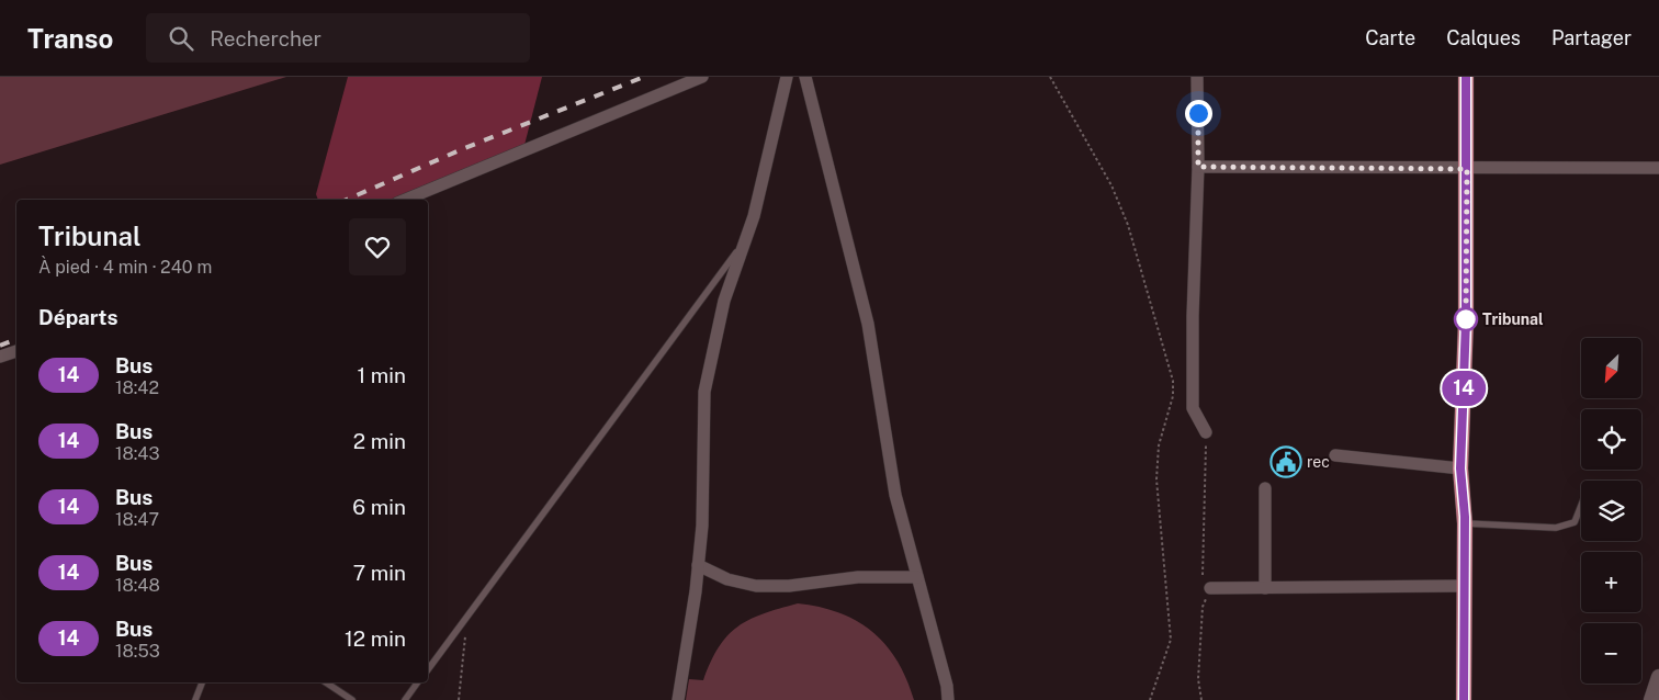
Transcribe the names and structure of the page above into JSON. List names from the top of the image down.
{
  "places": {
    "other": ["Tribunal"],
    "public building": ["rec"]
  },
  "lines": ["bus line 14"],
  "north": "bottom left",
  "page": {
    "header": "Transo",
    "search": "Rechercher",
    "nav": ["Carte", "Calques", "Partager"],
    "on_map": "14",
    "heading": [
      ["Tribunal", "À pied · 4 min · 240 m"],
      "Départs"
    ],
    "map_buttons": ["+", "−"],
    "list": [
      {
        "mark": "14",
        "name": "Bus",
        "note": "18:42",
        "value": "1 min"
      },
      {
        "mark": "14",
        "name": "Bus",
        "note": "18:43",
        "value": "2 min"
      },
      {
        "mark": "14",
        "name": "Bus",
        "note": "18:47",
        "value": "6 min"
      },
      {
        "mark": "14",
        "name": "Bus",
        "note": "18:48",
        "value": "7 min"
      },
      {
        "mark": "14",
        "name": "Bus",
        "note": "18:53",
        "value": "12 min"
      }
    ]
  }
}
